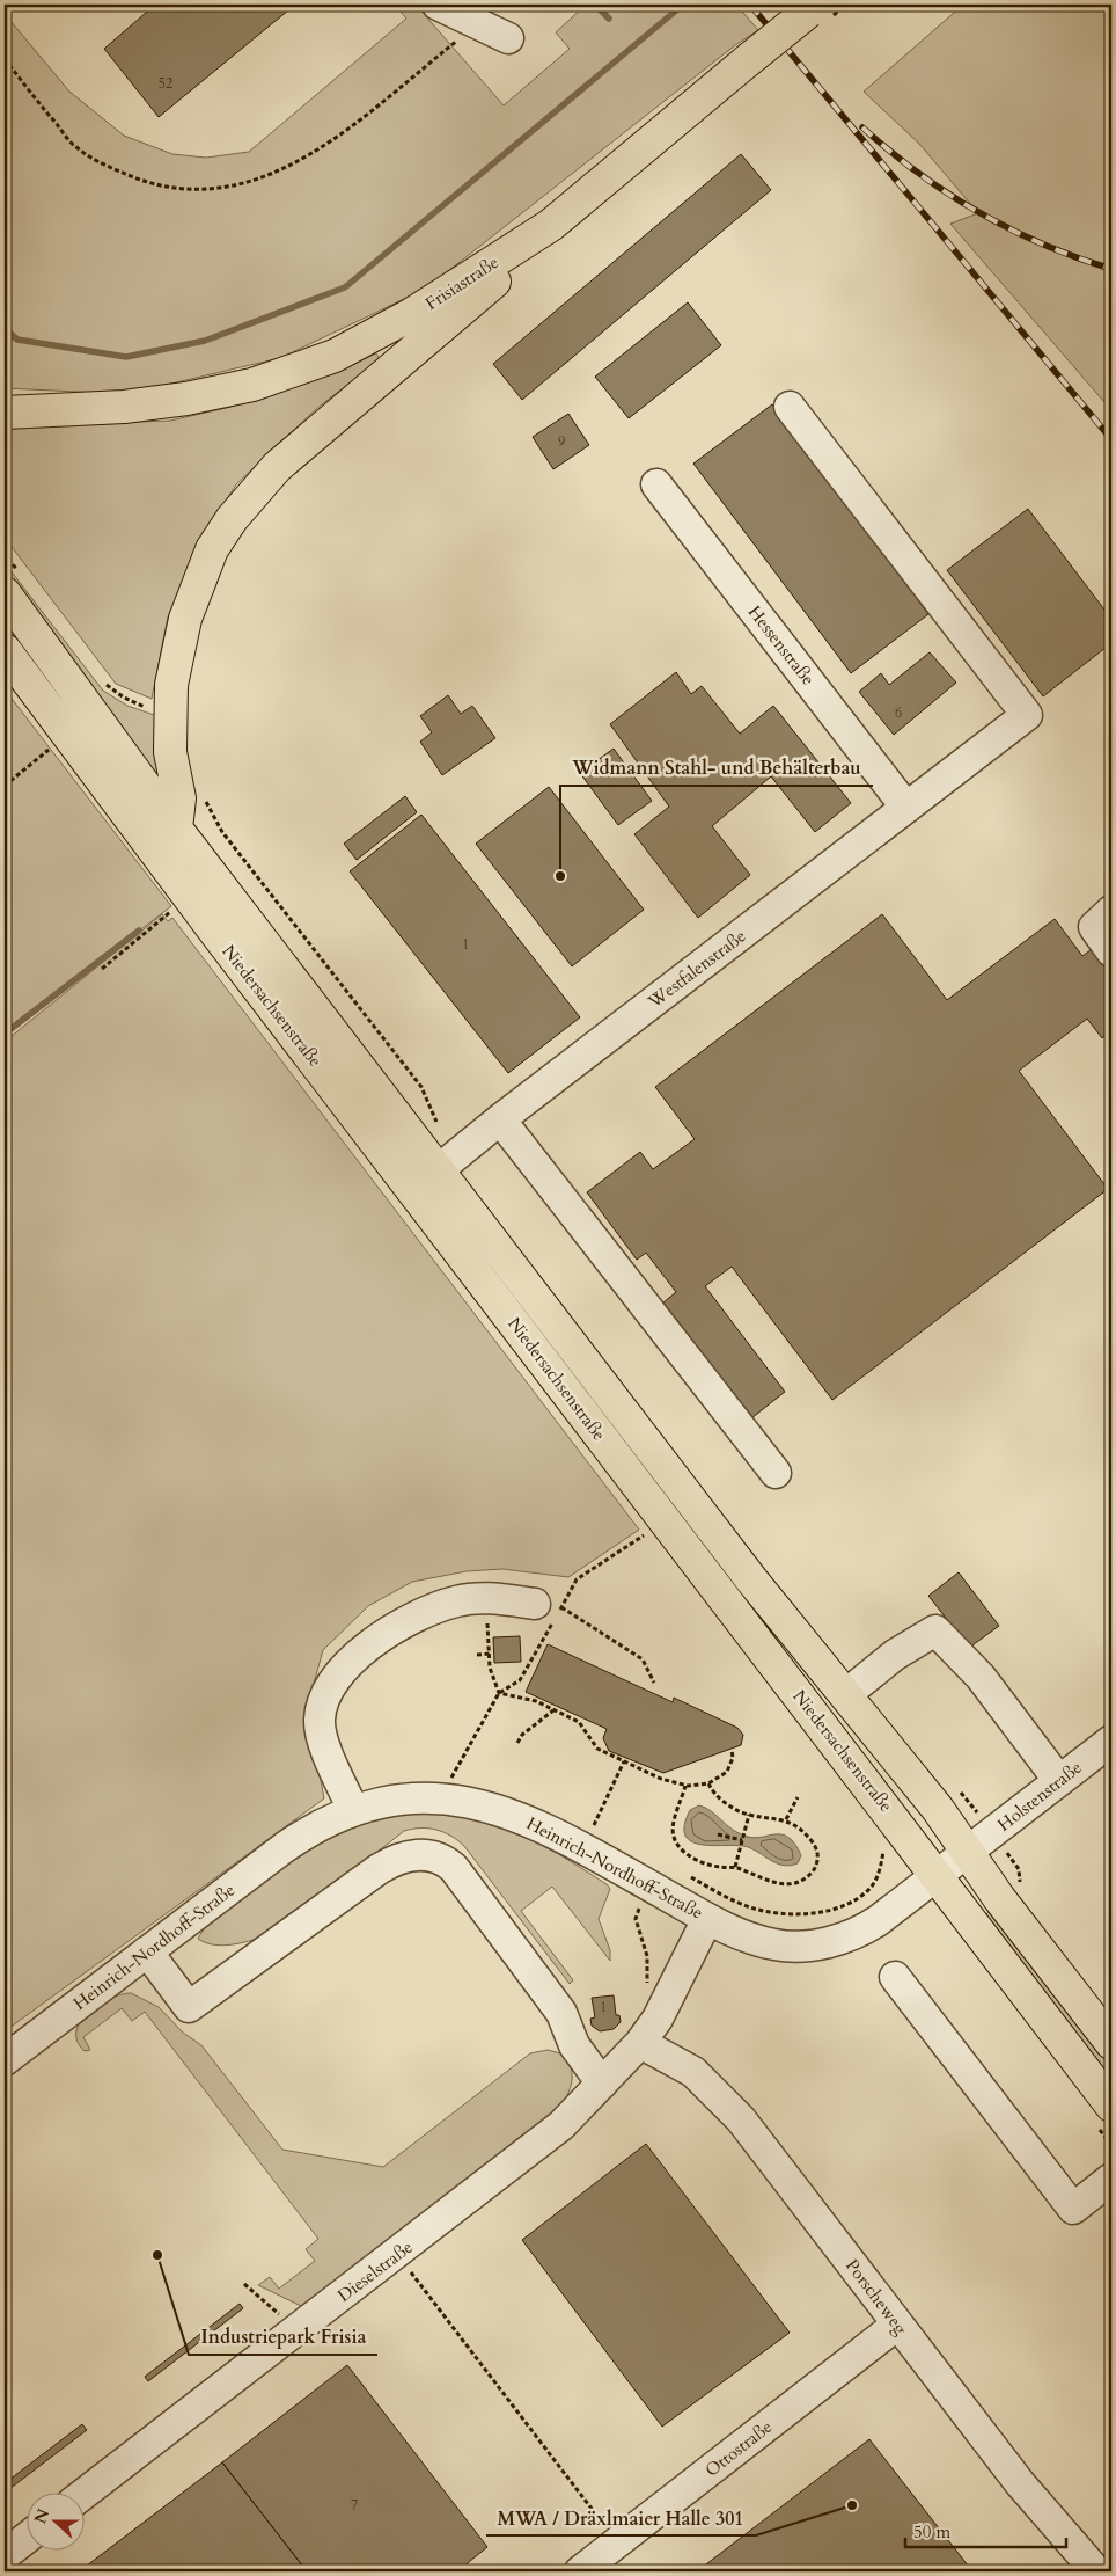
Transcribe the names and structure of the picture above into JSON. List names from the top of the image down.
{
  "streets": {
    "main road": ["Frisiastraße", "Niedersachsenstraße"],
    "street": [
      "Hessenstraße",
      "Westfalenstraße",
      "Holstenstraße",
      "Heinrich-Nordhoff-Straße",
      "Dieselstraße",
      "Porscheweg",
      "Ottostraße"
    ]
  },
  "crossings": [
    ["Hessenstraße", "Westfalenstraße"],
    ["Westfalenstraße", "Niedersachsenstraße"],
    ["Niedersachsenstraße", "Holstenstraße"],
    ["Niedersachsenstraße", "Heinrich-Nordhoff-Straße"],
    ["Holstenstraße", "Heinrich-Nordhoff-Straße"],
    ["Heinrich-Nordhoff-Straße", "Dieselstraße"],
    ["Dieselstraße", "Porscheweg"],
    ["Porscheweg", "Ottostraße"]
  ],
  "places": ["Widmann Stahl- und Behälterbau", "Industriepark Frisia", "MWA / Dräxlmaier Halle 301"],
  "house_numbers": [
    "52",
    "9",
    "6",
    "1",
    "1",
    "7"
  ],
  "scale_bar": "50 m",
  "north": "left"
}
